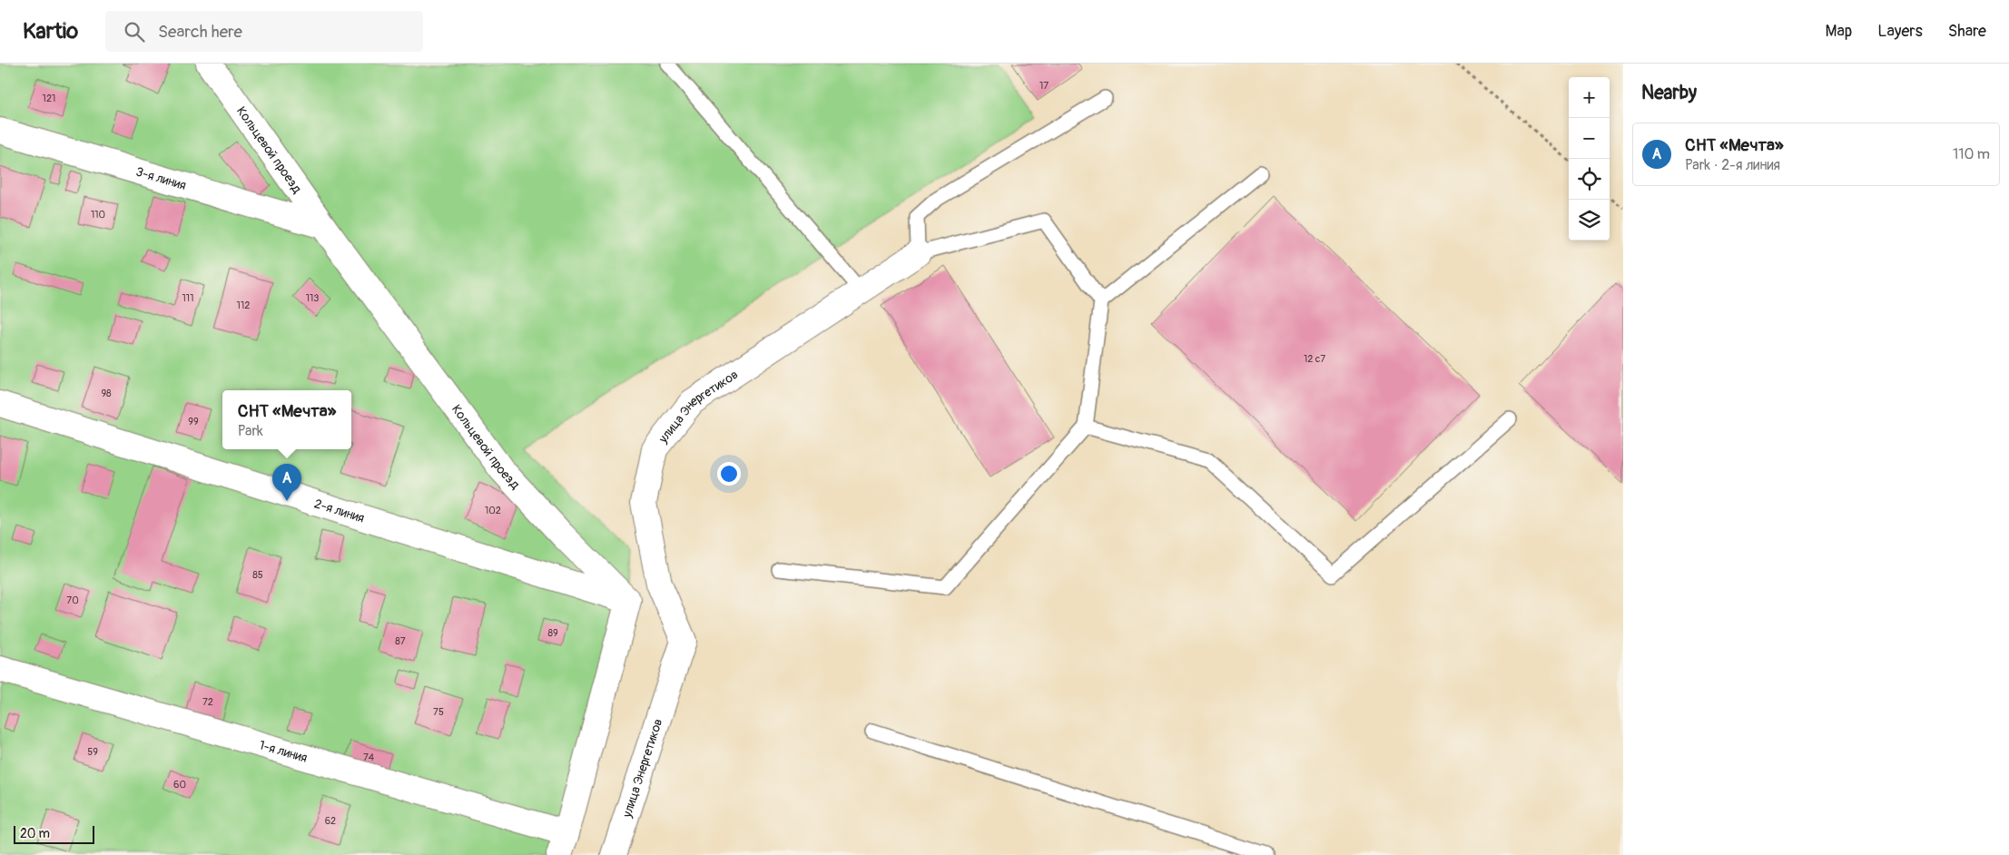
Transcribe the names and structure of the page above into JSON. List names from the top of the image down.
{
  "streets": {
    "street": [
      "Кольцевой проезд",
      "3-я линия",
      "улица Энергетиков",
      "2-я линия",
      "1-я линия"
    ]
  },
  "crossings": [
    ["Кольцевой проезд", "3-я линия"],
    ["Кольцевой проезд", "2-я линия"]
  ],
  "house_numbers": [
    "17",
    "121",
    "110",
    "111",
    "113",
    "112",
    "12 с7",
    "98",
    "99",
    "102",
    "85",
    "70",
    "89",
    "87",
    "72",
    "75",
    "59",
    "74",
    "60",
    "62"
  ],
  "scale_bar": "20 m",
  "page": {
    "header": "Kartio",
    "search": "Search here",
    "nav": ["Map", "Layers", "Share"],
    "heading": "Nearby",
    "map_buttons": ["+", "−"],
    "list": [
      {
        "mark": "A",
        "name": "СНТ «Мечта»",
        "note": "Park · 2-я линия",
        "value": "110 m"
      }
    ],
    "popup": ["СНТ «Мечта»", "Park"],
    "pins": "A",
    "scale": "20 m"
  }
}
